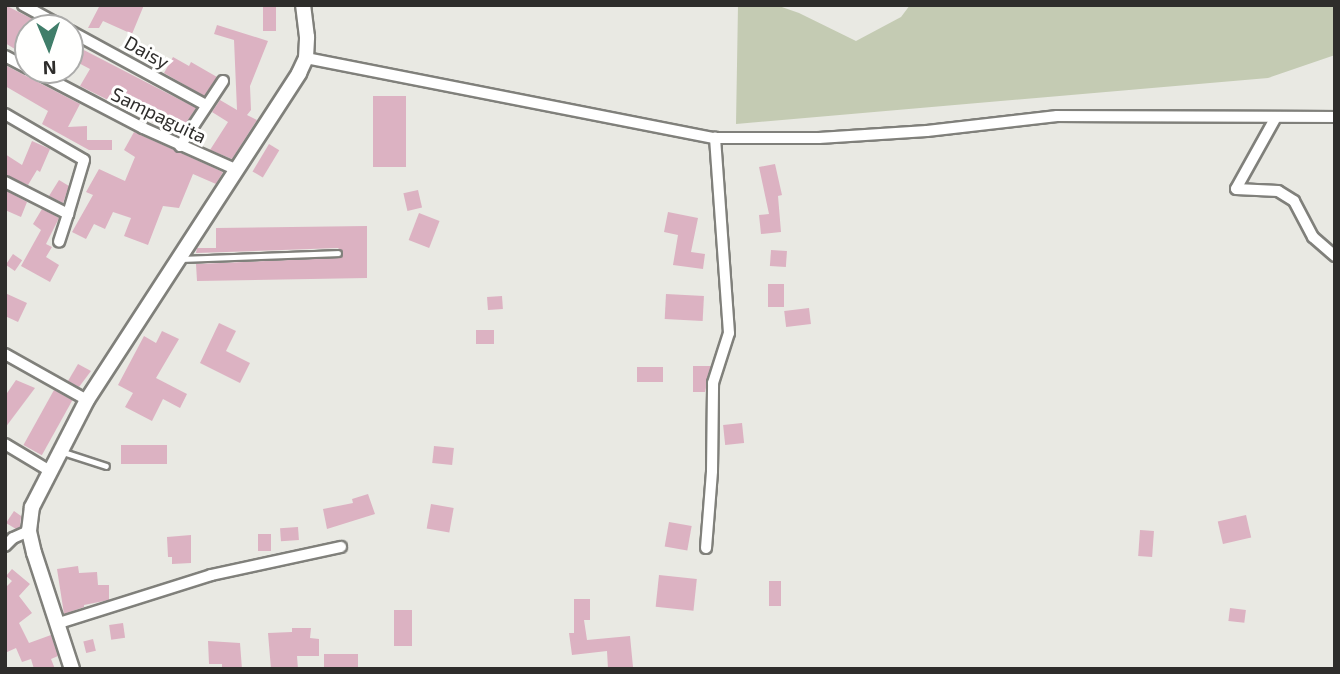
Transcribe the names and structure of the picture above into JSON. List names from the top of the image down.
{
  "streets": {
    "street": ["Daisy", "Sampaguita"]
  },
  "north": "bottom"
}
